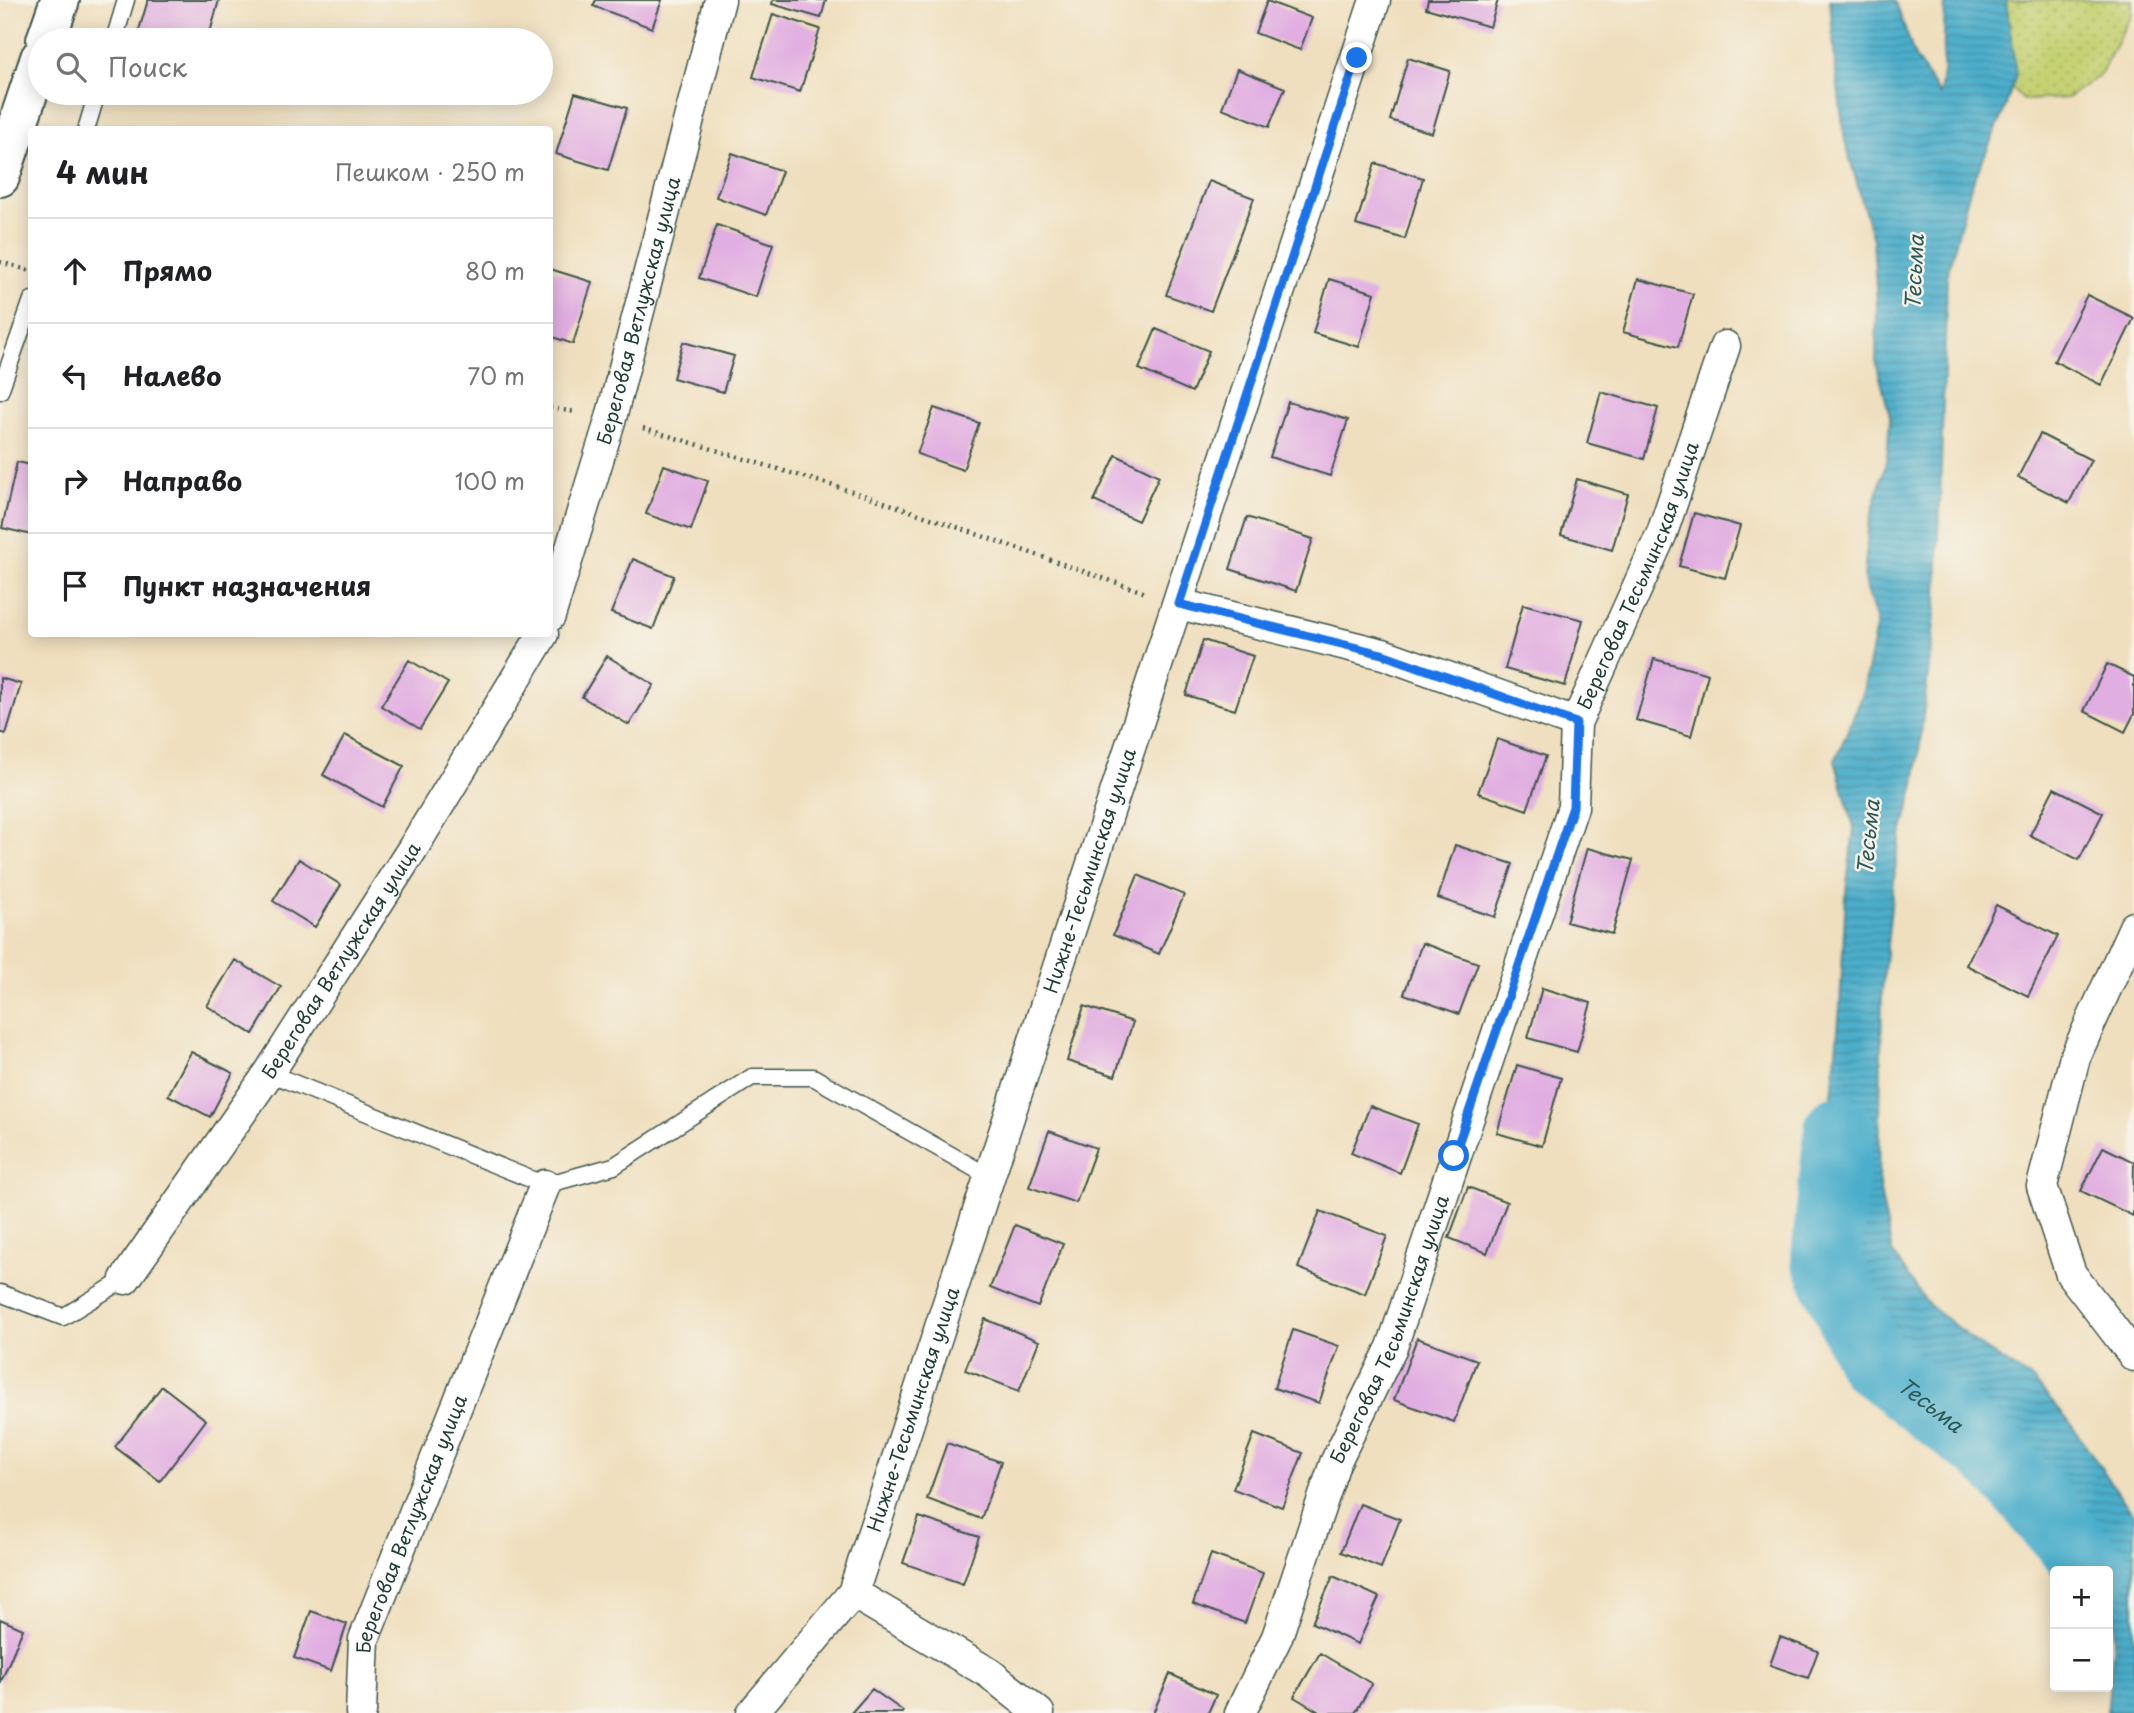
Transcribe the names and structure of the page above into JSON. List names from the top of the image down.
{
  "streets": {
    "street": ["Береговая Ветлужская улица", "Береговая Тесьминская улица", "Нижне-Тесьминская улица"]
  },
  "water": ["Тесьма"],
  "page": {
    "search": "Поиск",
    "heading": ["4 мин", "Пешком · 250 m"],
    "list": [
      ["Прямо", "80 m"],
      ["Налево", "70 m"],
      ["Направо", "100 m"],
      "Пункт назначения"
    ],
    "map_buttons": ["+", "−"]
  }
}
